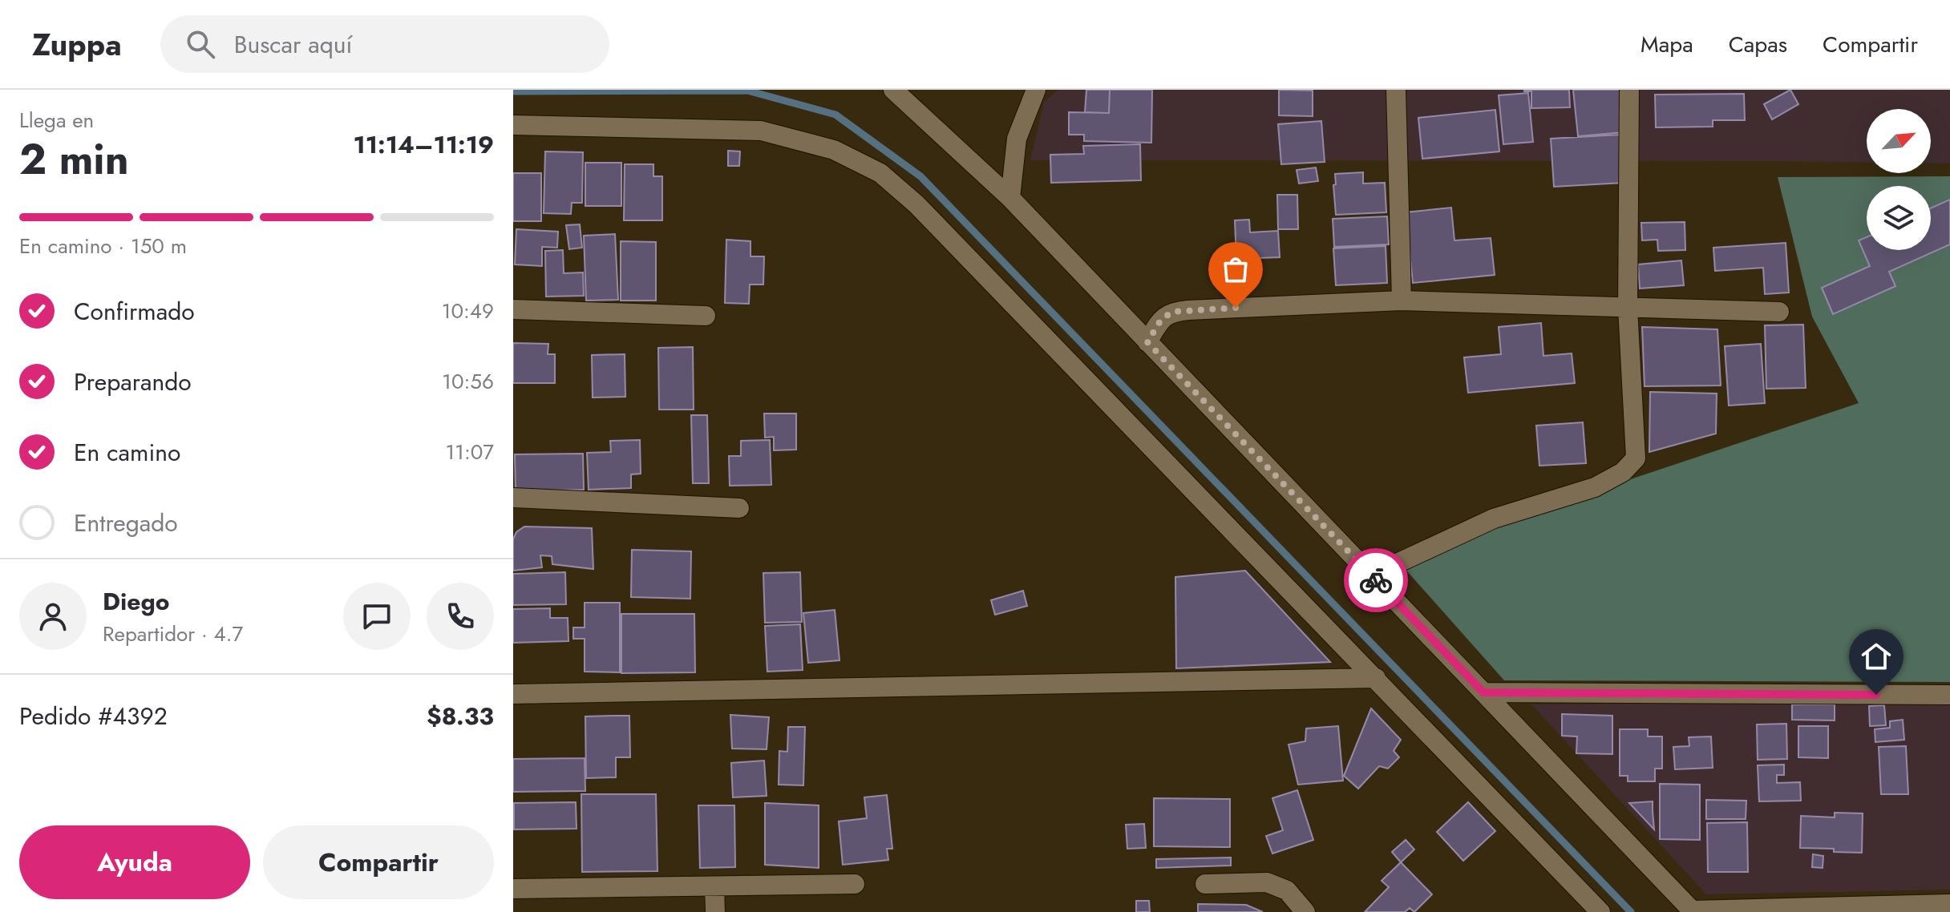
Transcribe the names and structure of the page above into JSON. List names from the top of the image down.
{
  "north": "top right",
  "page": {
    "header": "Zuppa",
    "search": "Buscar aquí",
    "nav": ["Mapa", "Capas", "Compartir"],
    "heading": ["2 min", "Llega en", "11:14–11:19"],
    "panel": [
      "Diego",
      "Repartidor · 4.7",
      "Pedido #4392",
      "$8.33"
    ],
    "bar": "En camino · 150 m",
    "list": [
      ["Confirmado", "10:49"],
      ["Preparando", "10:56"],
      ["En camino", "11:07"],
      "Entregado"
    ],
    "buttons": ["Ayuda", "Compartir"]
  }
}
